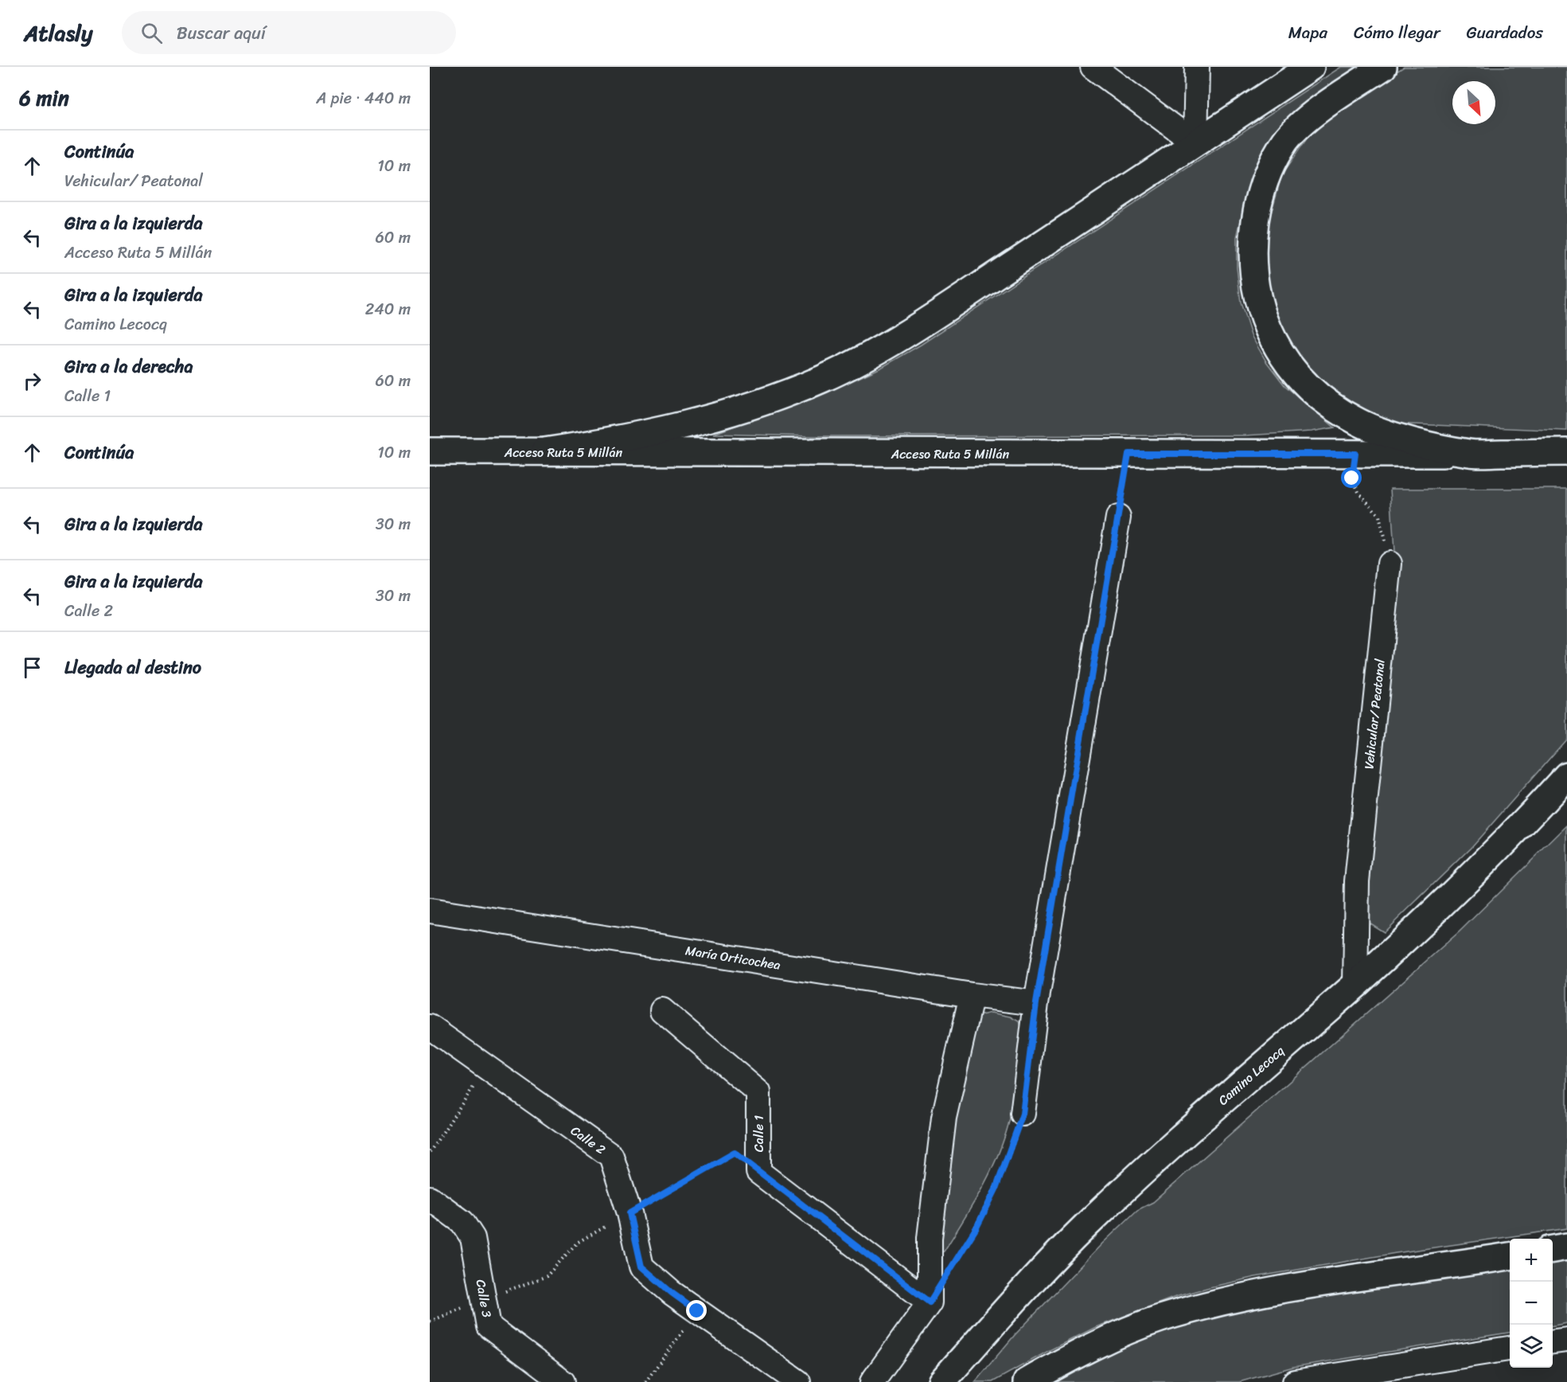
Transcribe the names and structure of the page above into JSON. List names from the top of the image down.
{
  "streets": {
    "main road": ["Acceso Ruta 5 Millán", "Camino Lecocq"],
    "street": [
      "Vehicular/ Peatonal",
      "María Orticochea",
      "Calle 1",
      "Calle 2",
      "Calle 3"
    ]
  },
  "crossings": [
    ["Vehicular/ Peatonal", "Camino Lecocq"]
  ],
  "north": "bottom right",
  "page": {
    "header": "Atlasly",
    "search": "Buscar aquí",
    "nav": ["Mapa", "Cómo llegar", "Guardados"],
    "heading": ["6 min", "A pie · 440 m"],
    "list": [
      ["Continúa", "Vehicular/ Peatonal", "10 m"],
      ["Gira a la izquierda", "Acceso Ruta 5 Millán", "60 m"],
      ["Gira a la izquierda", "Camino Lecocq", "240 m"],
      ["Gira a la derecha", "Calle 1", "60 m"],
      ["Continúa", "10 m"],
      ["Gira a la izquierda", "30 m"],
      ["Gira a la izquierda", "Calle 2", "30 m"],
      "Llegada al destino"
    ],
    "map_buttons": ["+", "−"]
  }
}
